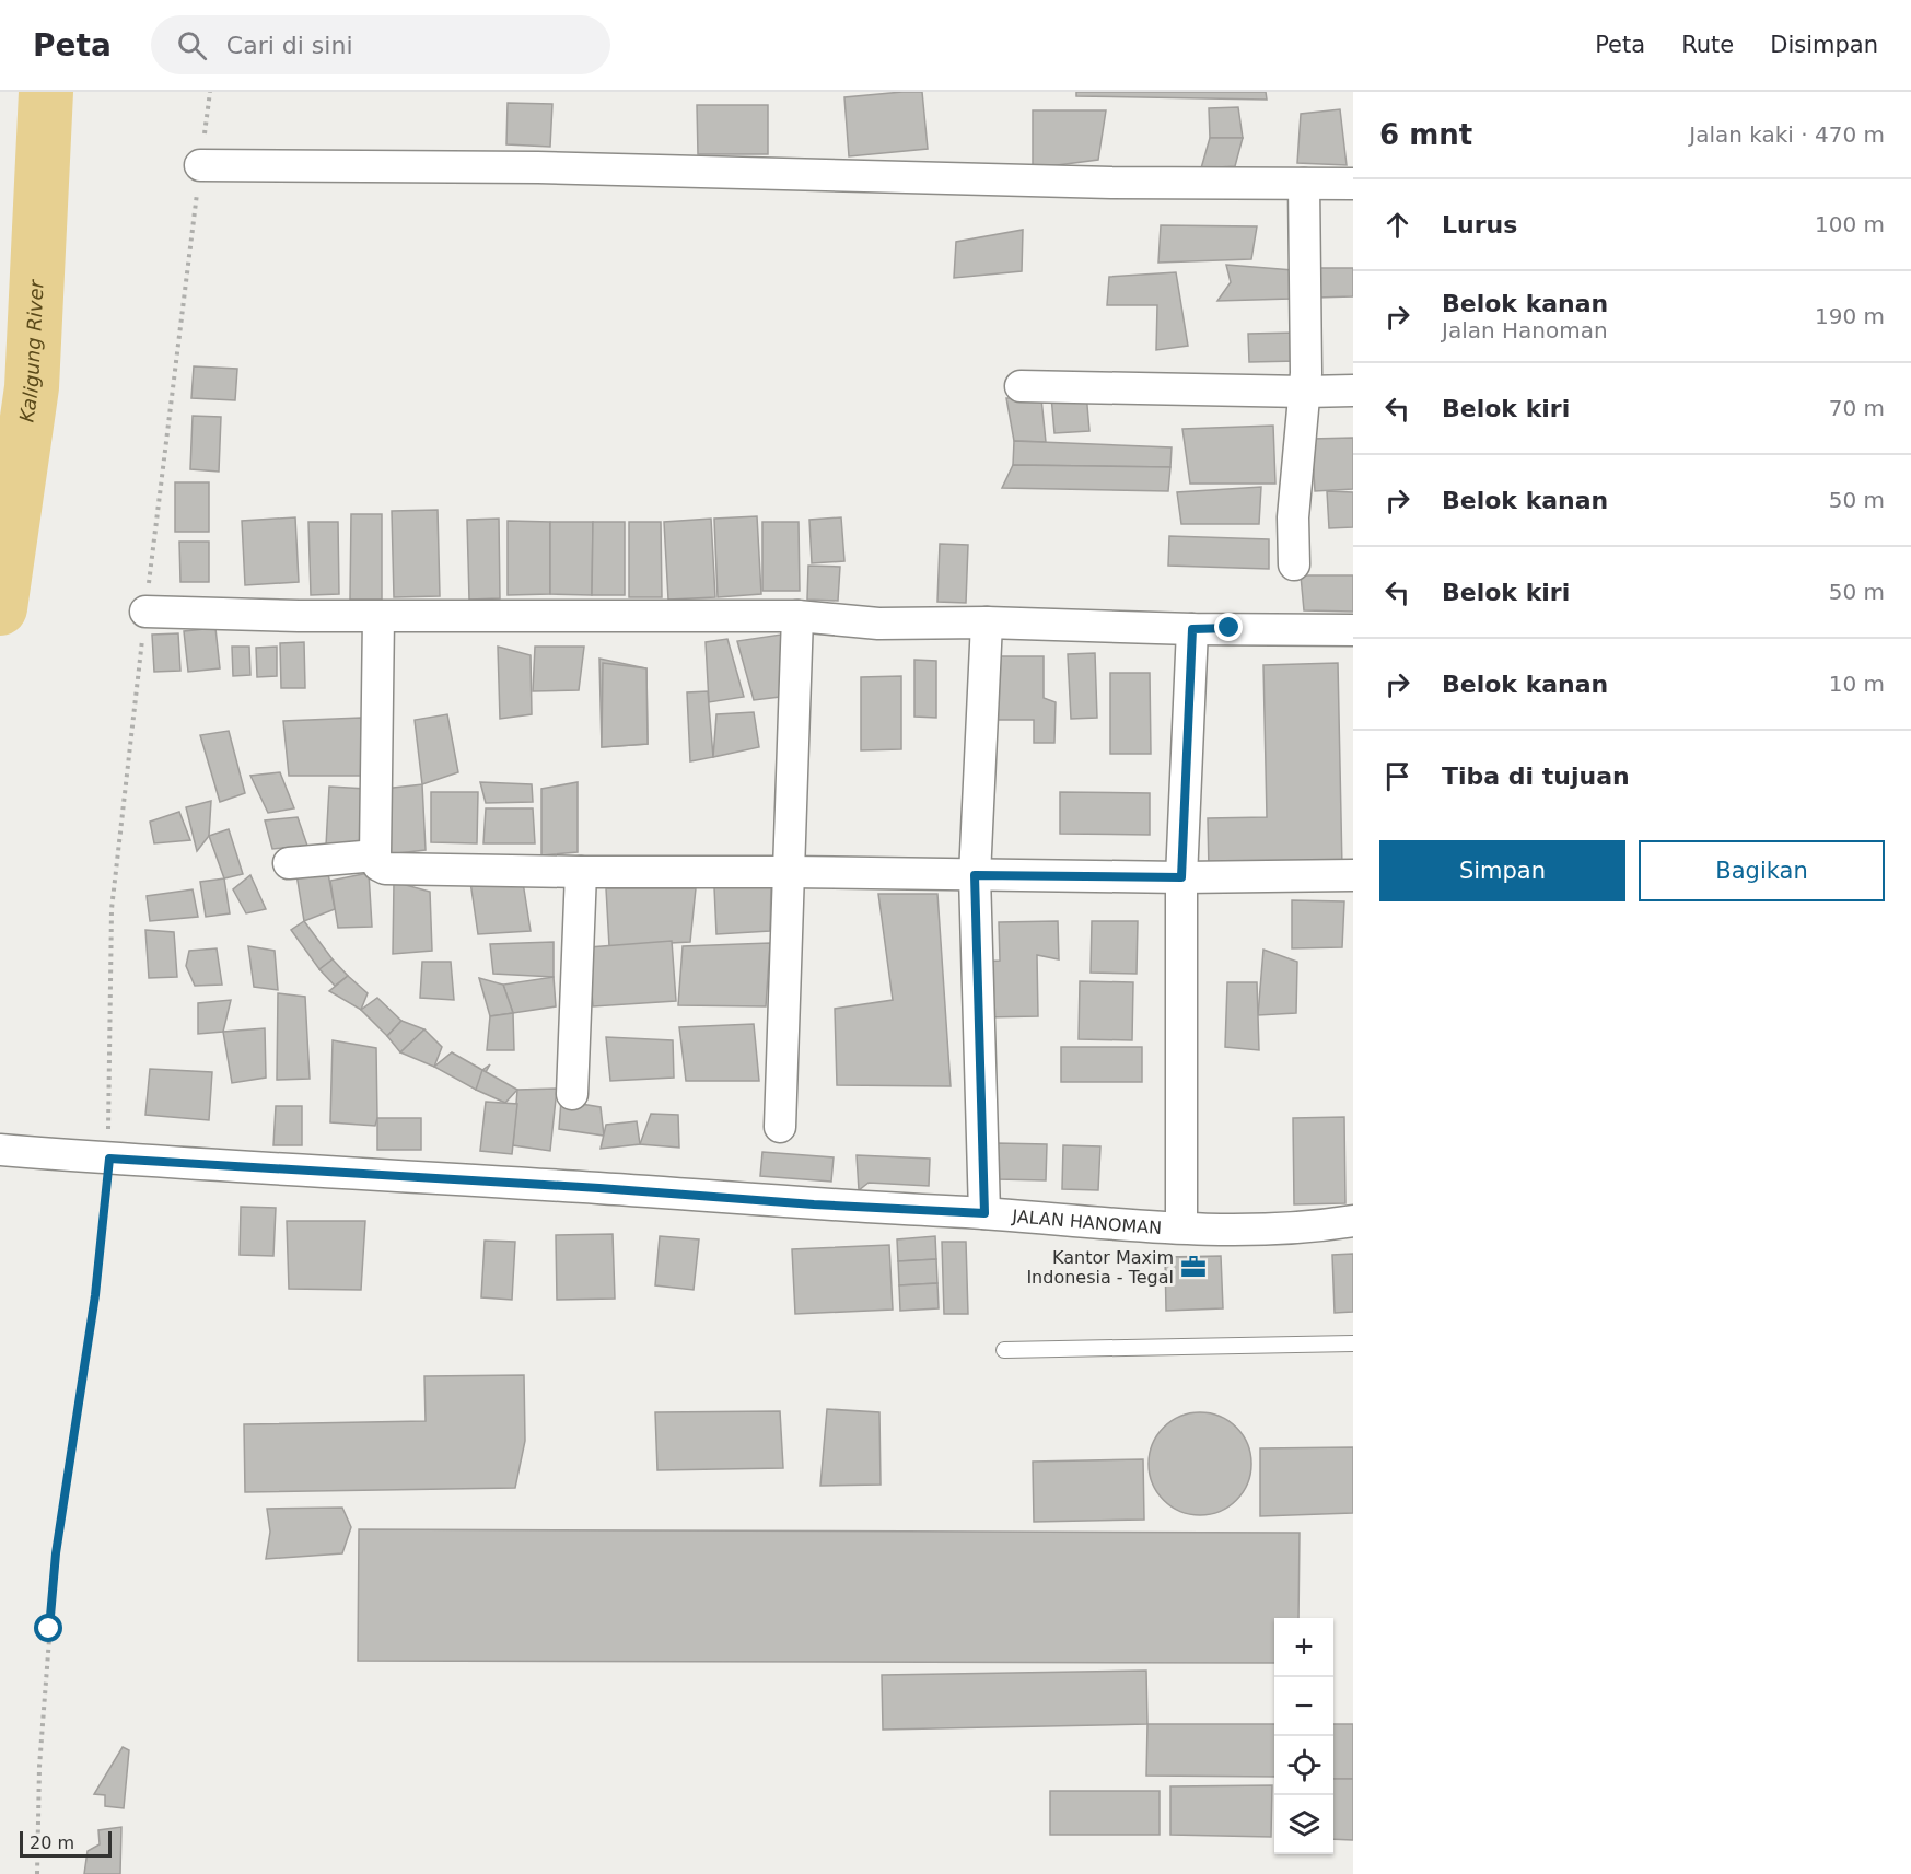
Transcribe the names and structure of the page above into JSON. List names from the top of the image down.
{
  "streets": {
    "street": ["JALAN HANOMAN"]
  },
  "water": ["Kaligung River"],
  "places": {
    "office": ["Kantor Maxim Indonesia - Tegal"]
  },
  "scale_bar": "20 m",
  "page": {
    "header": "Peta",
    "search": "Cari di sini",
    "nav": ["Peta", "Rute", "Disimpan"],
    "heading": ["6 mnt", "Jalan kaki · 470 m"],
    "list": [
      ["Lurus", "100 m"],
      ["Belok kanan", "Jalan Hanoman", "190 m"],
      ["Belok kiri", "70 m"],
      ["Belok kanan", "50 m"],
      ["Belok kiri", "50 m"],
      ["Belok kanan", "10 m"],
      "Tiba di tujuan"
    ],
    "buttons": ["Simpan", "Bagikan"],
    "map_buttons": ["+", "−"],
    "scale": "20 m"
  }
}
